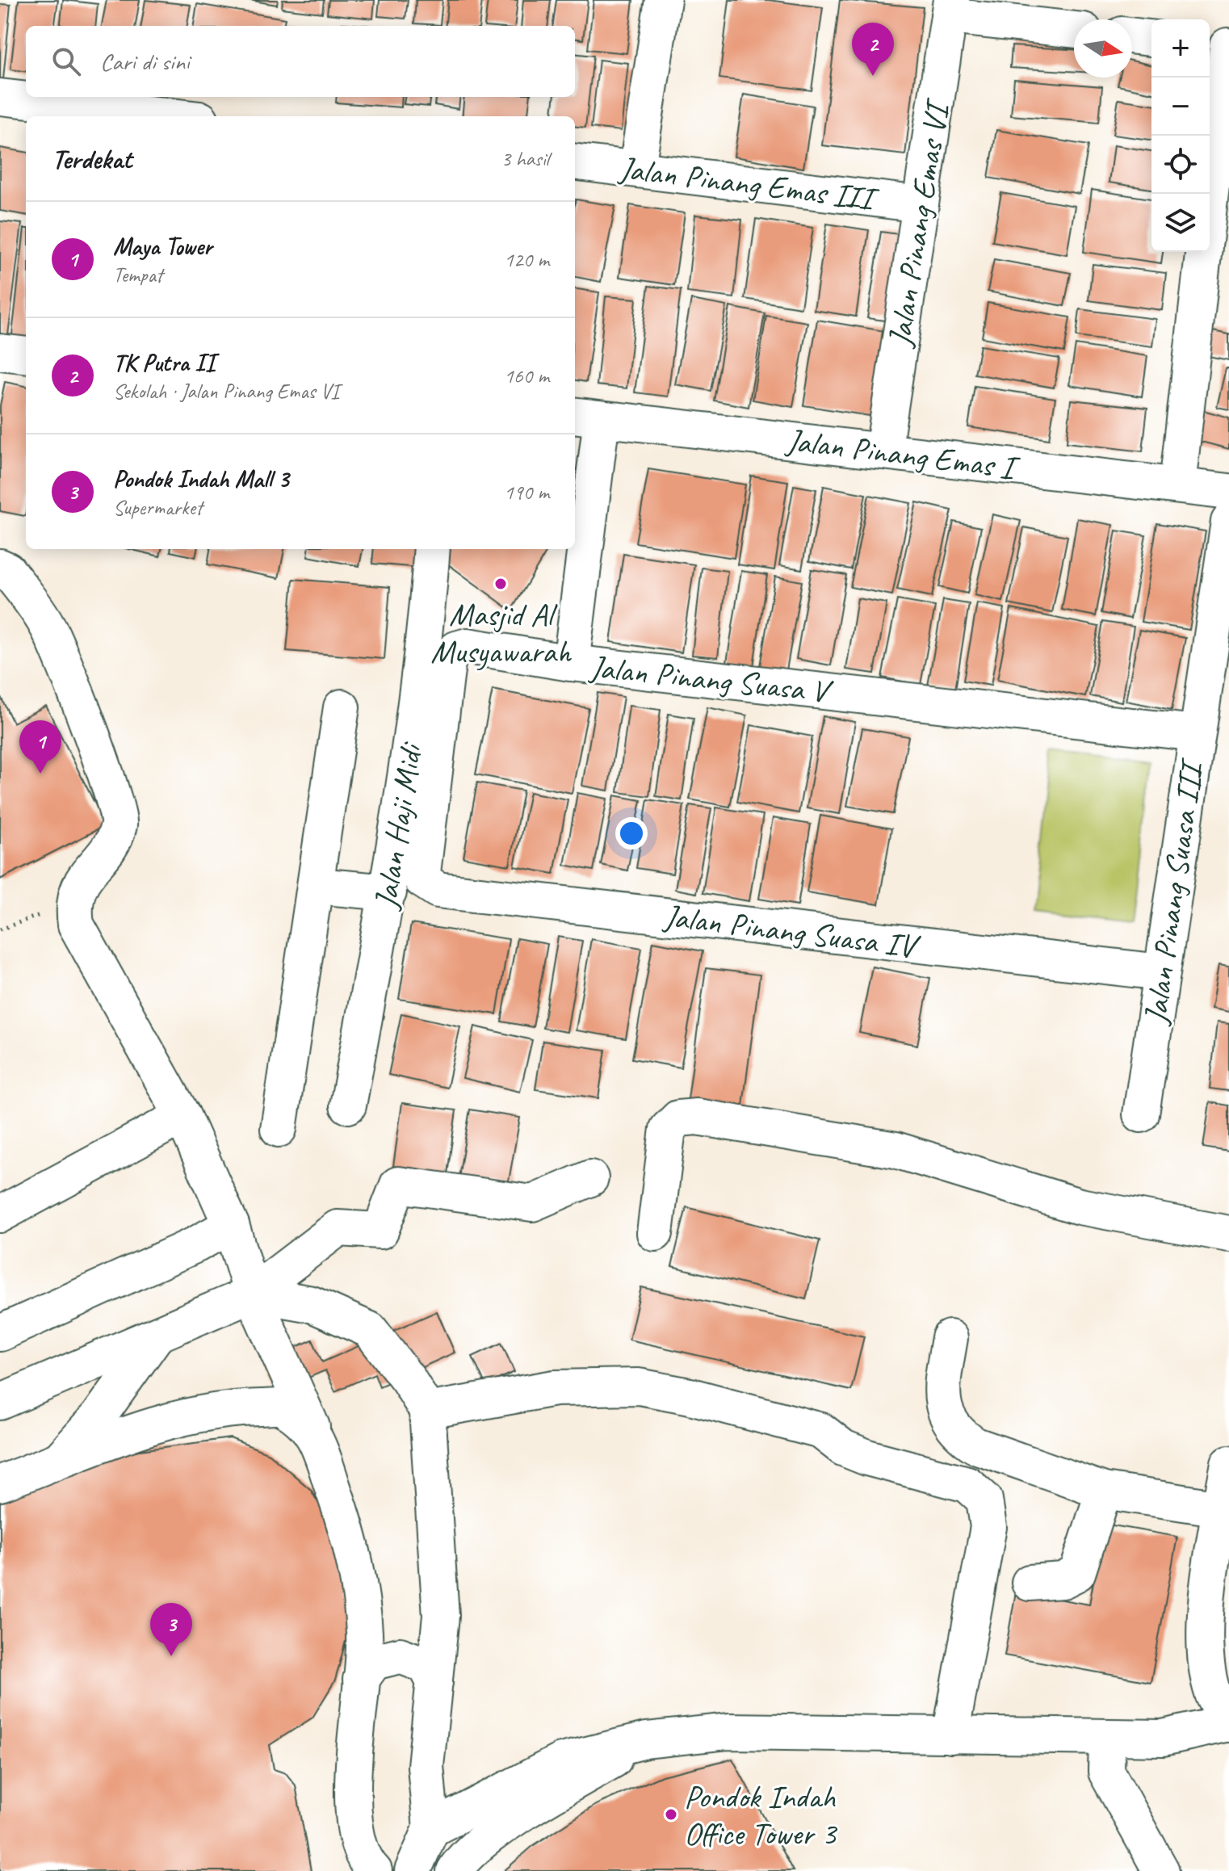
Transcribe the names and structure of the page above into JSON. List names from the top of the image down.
{
  "streets": {
    "street": [
      "Jalan Pinang Emas III",
      "Jalan Pinang Emas VI",
      "Jalan Pinang Emas I",
      "Jalan Pinang Suasa V",
      "Jalan Haji Midi",
      "Jalan Pinang Suasa III",
      "Jalan Pinang Suasa IV"
    ]
  },
  "crossings": [
    ["Jalan Pinang Emas III", "Jalan Pinang Emas VI"],
    ["Jalan Pinang Emas VI", "Jalan Pinang Emas I"],
    ["Jalan Pinang Suasa V", "Jalan Pinang Suasa III"],
    ["Jalan Pinang Suasa V", "Jalan Pinang Suasa IV"],
    ["Jalan Pinang Suasa III", "Jalan Pinang Suasa IV"]
  ],
  "places": ["Masjid Al Musyawarah", "Pondok Indah Office Tower 3"],
  "north": "right",
  "page": {
    "map_buttons": ["+", "−"],
    "pins": ["2", "1", "3"],
    "search": "Cari di sini",
    "heading": ["Terdekat", "3 hasil"],
    "list": [
      {
        "mark": "1",
        "name": "Maya Tower",
        "note": "Tempat",
        "value": "120 m"
      },
      {
        "mark": "2",
        "name": "TK Putra II",
        "note": "Sekolah · Jalan Pinang Emas VI",
        "value": "160 m"
      },
      {
        "mark": "3",
        "name": "Pondok Indah Mall 3",
        "note": "Supermarket",
        "value": "190 m"
      }
    ]
  }
}
